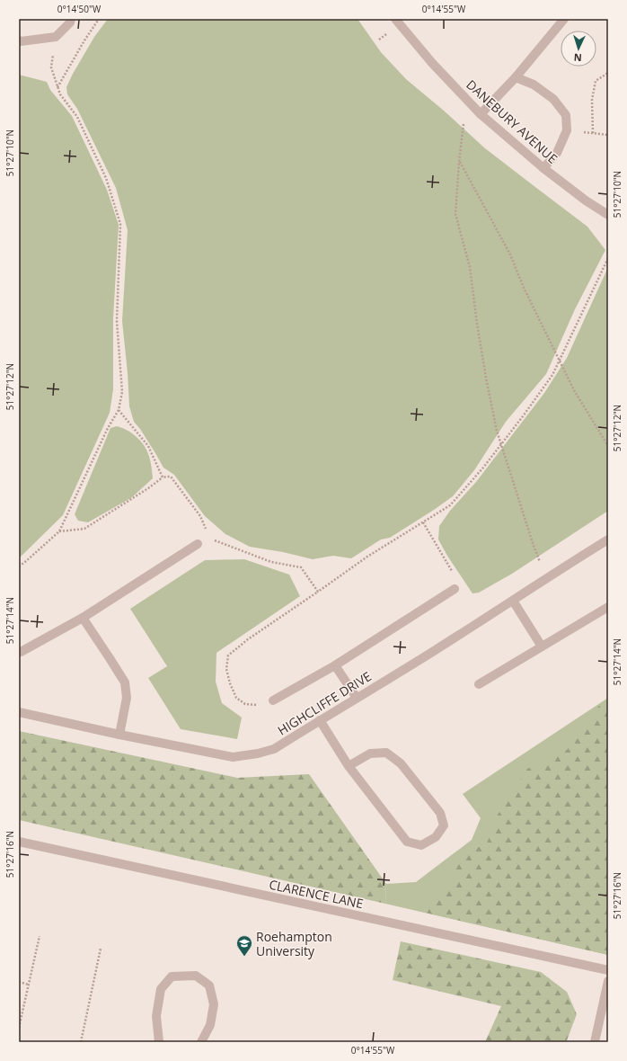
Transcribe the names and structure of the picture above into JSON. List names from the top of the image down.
{
  "streets": {
    "street": ["DANEBURY AVENUE", "HIGHCLIFFE DRIVE", "CLARENCE LANE"]
  },
  "places": {
    "school or university": ["Roehampton University"]
  },
  "north": "bottom",
  "coordinates": [
    "0°14'50\"W",
    "0°14'55\"W",
    "51°27'10\"N",
    "51°27'12\"N",
    "51°27'14\"N",
    "51°27'16\"N"
  ]
}
